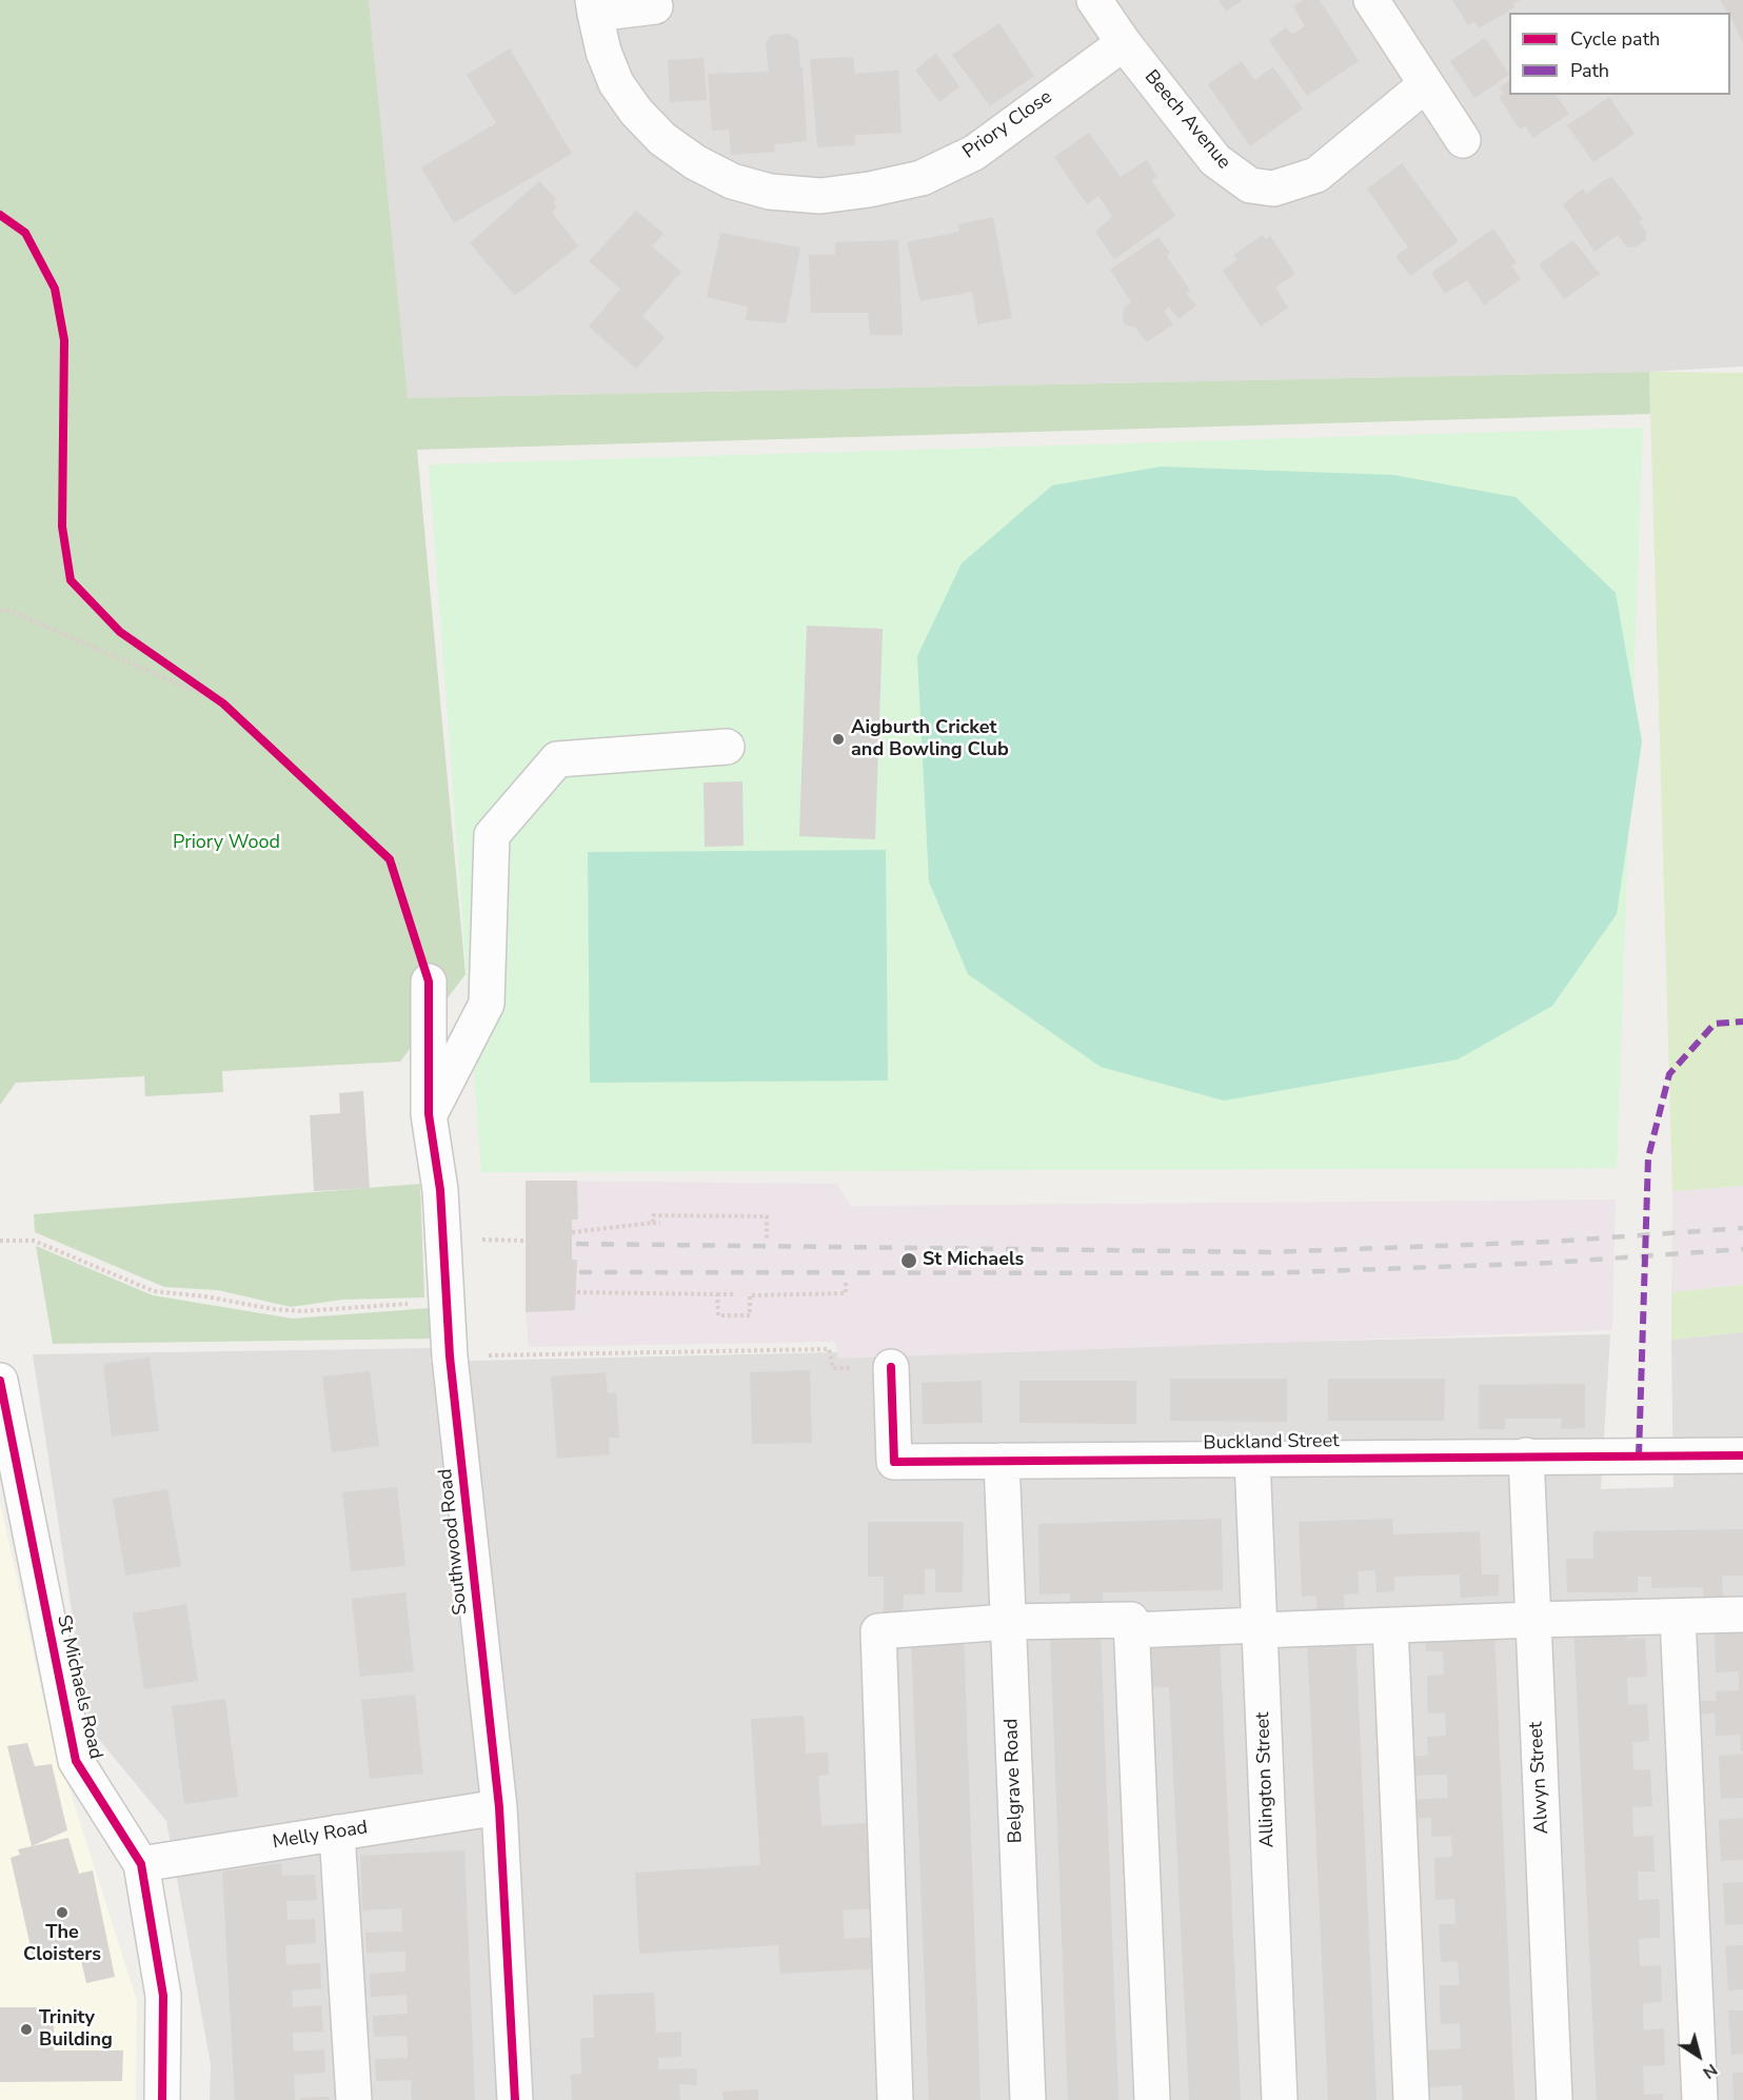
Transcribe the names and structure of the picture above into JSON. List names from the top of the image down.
{
  "streets": {
    "street": [
      "Beech Avenue",
      "Priory Close",
      "Buckland Street",
      "Southwood Road",
      "St Michaels Road",
      "Alwyn Street",
      "Allington Street",
      "Belgrave Road",
      "Melly Road"
    ]
  },
  "crossings": [
    ["Beech Avenue", "Priory Close"],
    ["Buckland Street", "Alwyn Street"],
    ["Buckland Street", "Allington Street"],
    ["Buckland Street", "Belgrave Road"],
    ["Southwood Road", "Melly Road"],
    ["St Michaels Road", "Melly Road"]
  ],
  "parks": ["Priory Wood"],
  "places": [
    "Aigburth Cricket and Bowling Club",
    "St Michaels",
    "The Cloisters",
    "Trinity Building"
  ],
  "legend": ["Cycle path", "Path"],
  "north": "bottom right"
}
